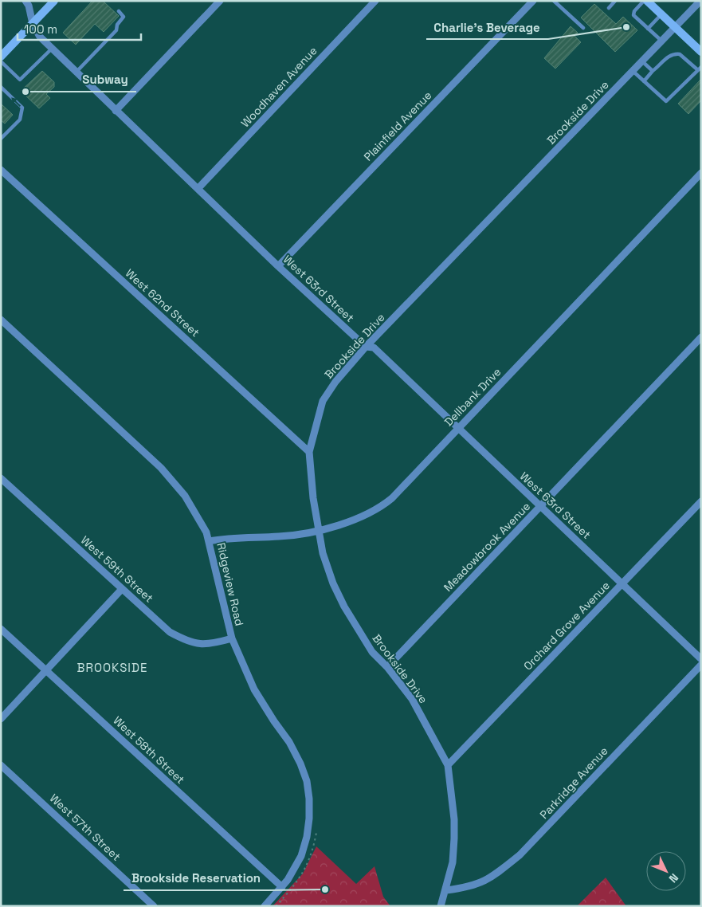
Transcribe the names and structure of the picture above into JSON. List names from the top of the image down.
{
  "streets": {
    "street": [
      "Woodhaven Avenue",
      "Brookside Drive",
      "Plainfield Avenue",
      "West 63rd Street",
      "West 62nd Street",
      "Dellbank Drive",
      "Meadowbrook Avenue",
      "West 59th Street",
      "Ridgeview Road",
      "Orchard Grove Avenue",
      "West 58th Street",
      "Parkridge Avenue",
      "West 57th Street"
    ]
  },
  "crossings": [
    ["Woodhaven Avenue", "West 63rd Street"],
    ["Brookside Drive", "West 63rd Street"],
    ["Brookside Drive", "West 62nd Street"],
    ["Brookside Drive", "Dellbank Drive"],
    ["Brookside Drive", "Meadowbrook Avenue"],
    ["Brookside Drive", "Orchard Grove Avenue"],
    ["Brookside Drive", "Parkridge Avenue"],
    ["Plainfield Avenue", "West 63rd Street"],
    ["West 63rd Street", "Dellbank Drive"],
    ["West 63rd Street", "Meadowbrook Avenue"],
    ["West 63rd Street", "Orchard Grove Avenue"],
    ["Dellbank Drive", "Ridgeview Road"],
    ["West 59th Street", "Ridgeview Road"],
    ["Ridgeview Road", "West 58th Street"]
  ],
  "districts": ["BROOKSIDE"],
  "places": ["Charlie's Beverage", "Subway", "Brookside Reservation"],
  "scale_bar": "100 m",
  "north": "bottom right"
}
